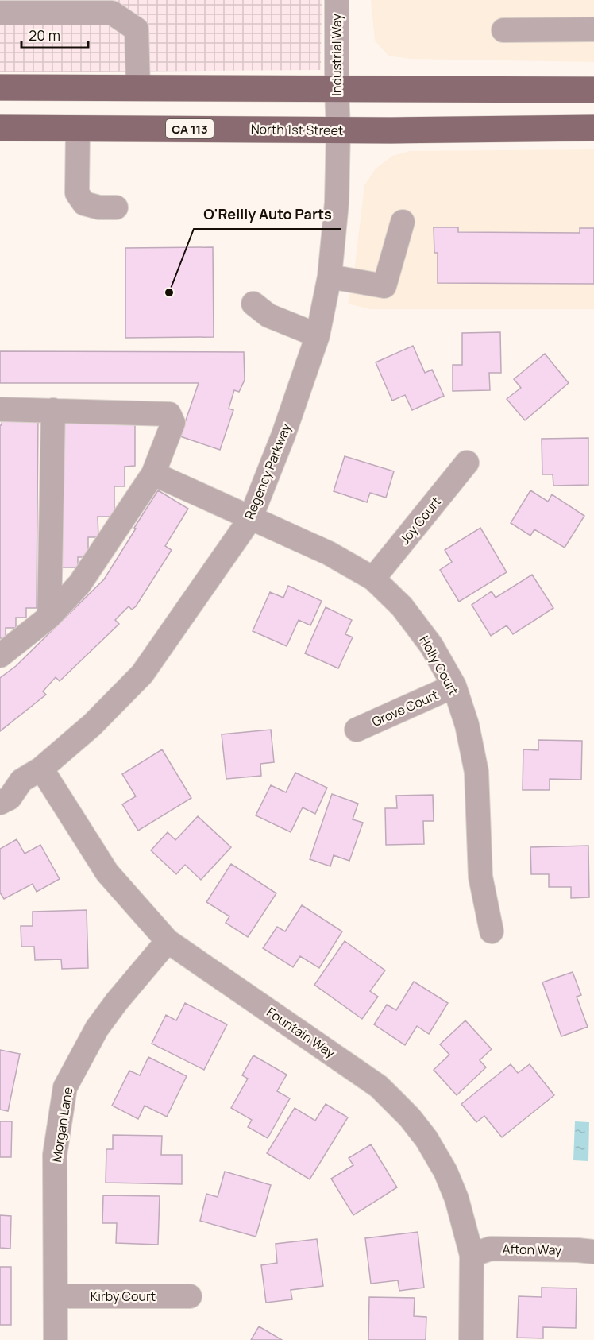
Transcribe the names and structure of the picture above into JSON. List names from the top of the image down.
{
  "streets": {
    "main road": ["CA 113", "North 1st Street"],
    "street": [
      "Industrial Way",
      "Regency Parkway",
      "Joy Court",
      "Holly Court",
      "Grove Court",
      "Fountain Way",
      "Morgan Lane",
      "Afton Way",
      "Kirby Court"
    ]
  },
  "crossings": [
    ["Industrial Way", "North 1st Street"],
    ["Industrial Way", "Regency Parkway"],
    ["North 1st Street", "Regency Parkway"],
    ["Regency Parkway", "Holly Court"],
    ["Regency Parkway", "Fountain Way"],
    ["Joy Court", "Holly Court"],
    ["Holly Court", "Grove Court"],
    ["Fountain Way", "Morgan Lane"],
    ["Fountain Way", "Afton Way"],
    ["Morgan Lane", "Kirby Court"]
  ],
  "places": ["O'Reilly Auto Parts"],
  "scale_bar": "20 m"
}
